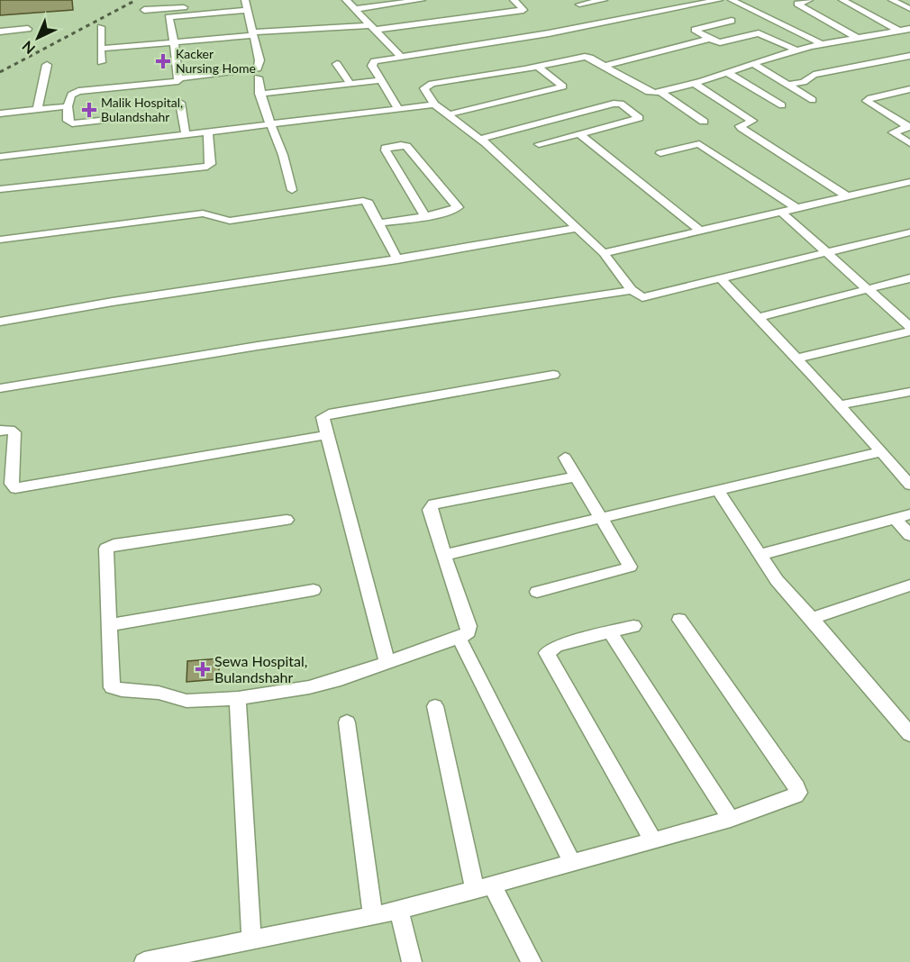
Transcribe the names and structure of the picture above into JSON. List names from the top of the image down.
{
  "places": {
    "health": ["Kacker Nursing Home", "Malik Hospital, Bulandshahr", "Sewa Hospital, Bulandshahr"]
  },
  "north": "bottom left"
}
